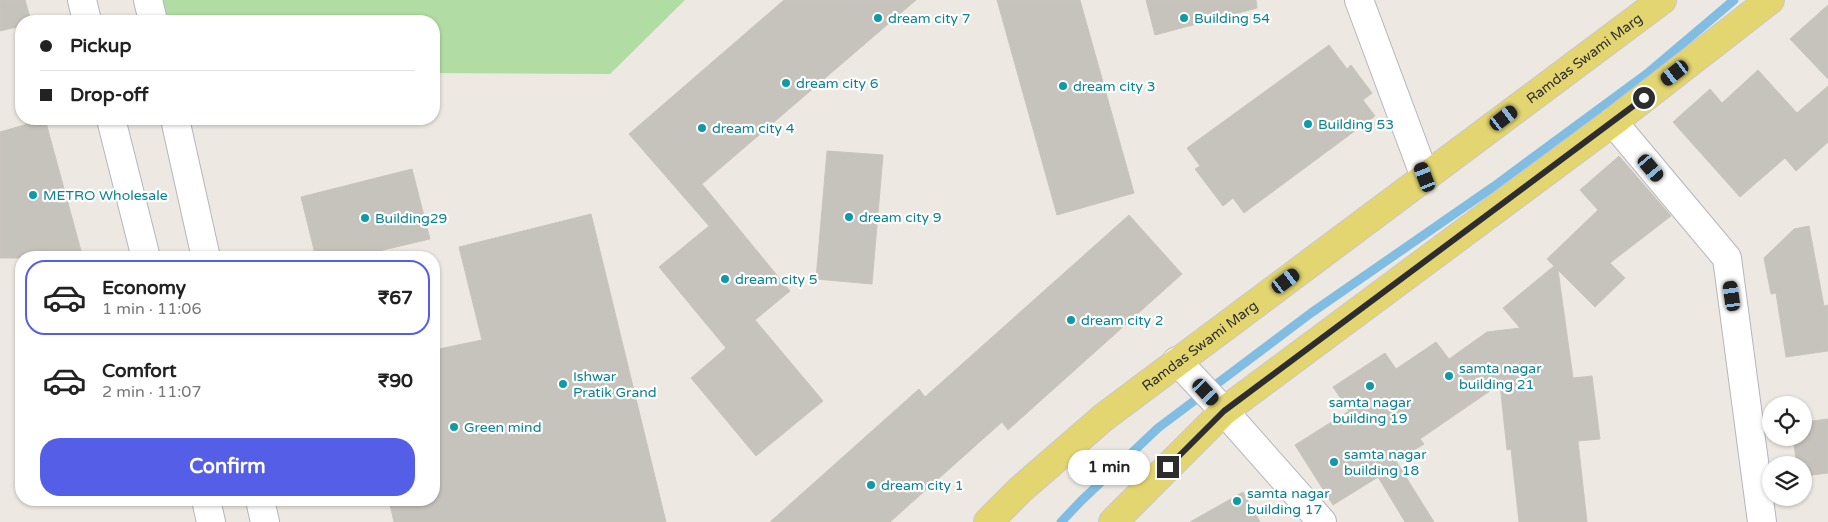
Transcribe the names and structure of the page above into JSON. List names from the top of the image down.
{
  "streets": {
    "main road": ["Ramdas Swami Marg"]
  },
  "places": [
    "dream city 7",
    "Building 54",
    "dream city 6",
    "dream city 3",
    "Building 53",
    "dream city 4",
    "METRO Wholesale",
    "dream city 9",
    "Building29",
    "dream city 5",
    "dream city 2",
    "samta nagar building 21",
    "Ishwar Pratik Grand",
    "samta nagar building 19",
    "Green mind",
    "samta nagar building 18",
    "dream city 1",
    "samta nagar building 17"
  ],
  "page": {
    "banner": ["Pickup", "Drop-off"],
    "list": [
      {
        "name": "Economy",
        "note": "1 min · 11:06",
        "value": "₹67"
      },
      {
        "name": "Comfort",
        "note": "2 min · 11:07",
        "value": "₹90"
      }
    ],
    "buttons": "Confirm",
    "bubble": "1 min"
  }
}
